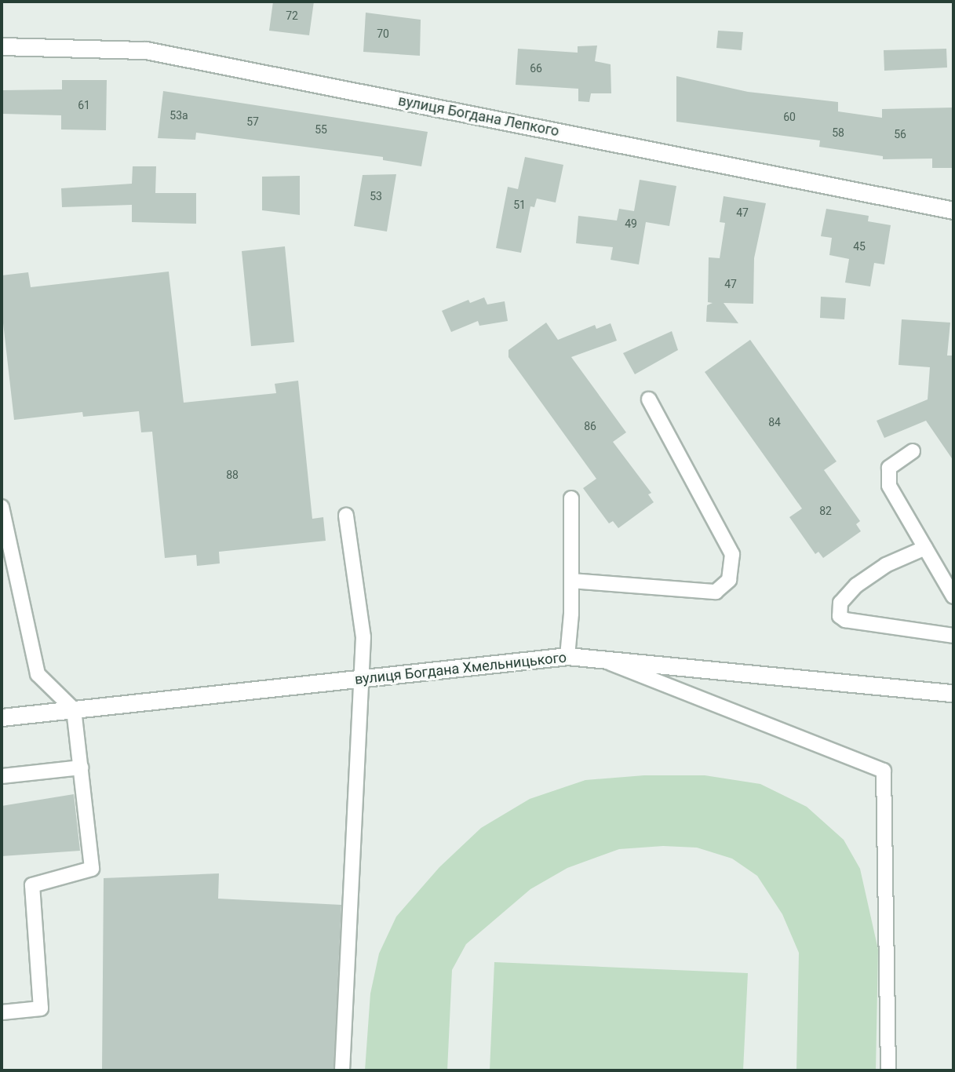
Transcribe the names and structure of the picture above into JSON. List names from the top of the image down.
{
  "streets": {
    "street": ["вулиця Богдана Лепкого", "вулиця Богдана Хмельницького"]
  },
  "house_numbers": [
    "72",
    "70",
    "66",
    "61",
    "53а",
    "60",
    "57",
    "55",
    "58",
    "56",
    "53",
    "51",
    "47",
    "49",
    "45",
    "47",
    "84",
    "86",
    "88",
    "82"
  ]
}
